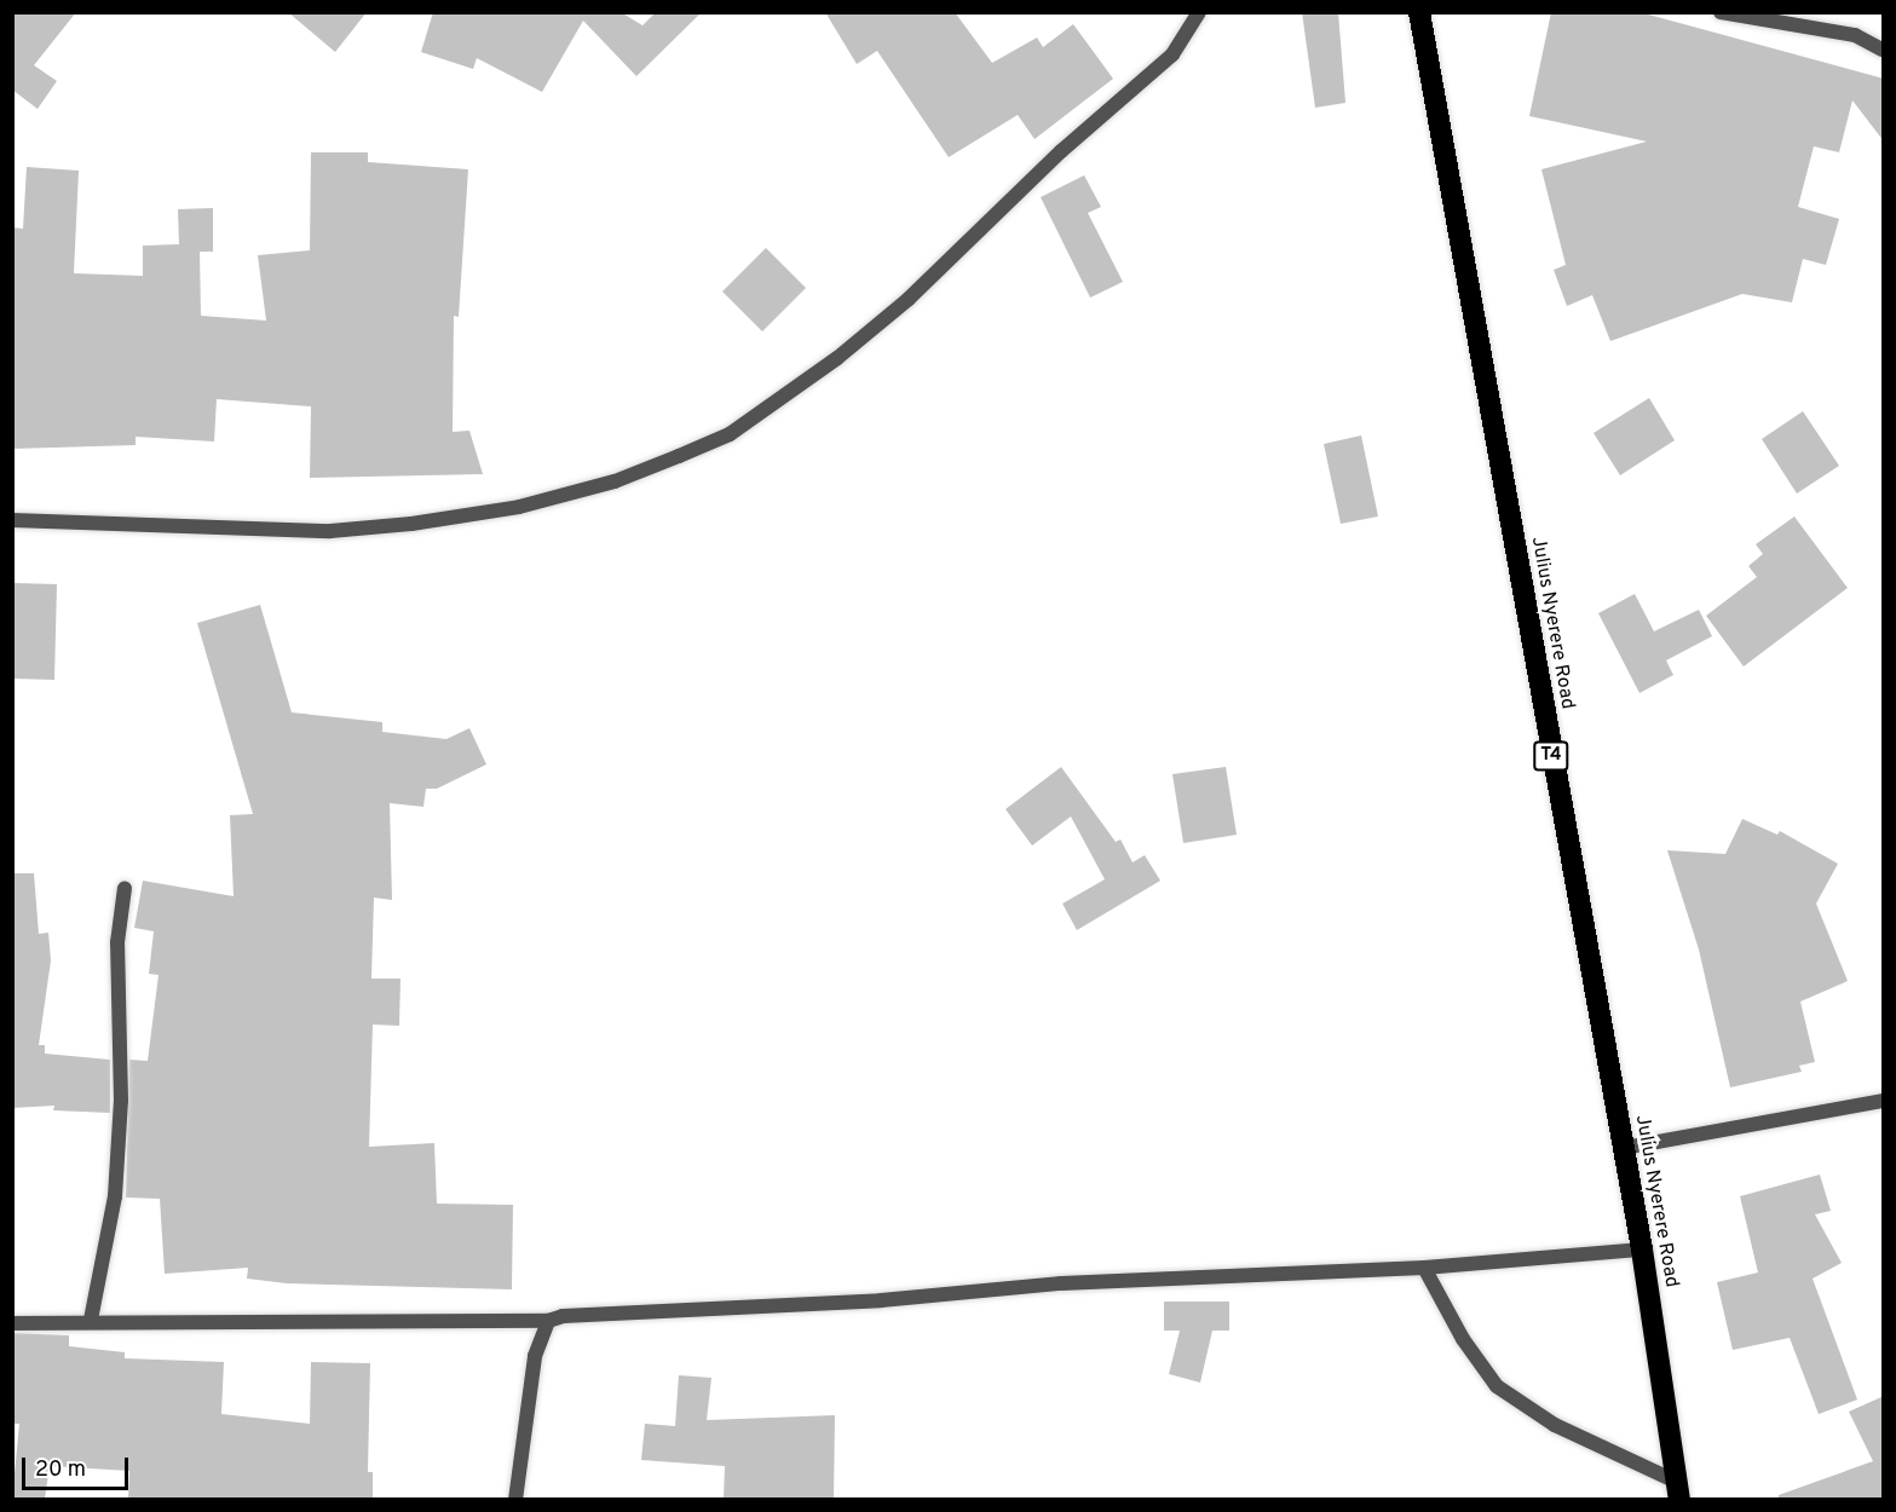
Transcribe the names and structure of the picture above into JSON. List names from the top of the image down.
{
  "streets": {
    "highway": ["Julius Nyerere Road", "T4"]
  },
  "scale_bar": "20 m"
}
